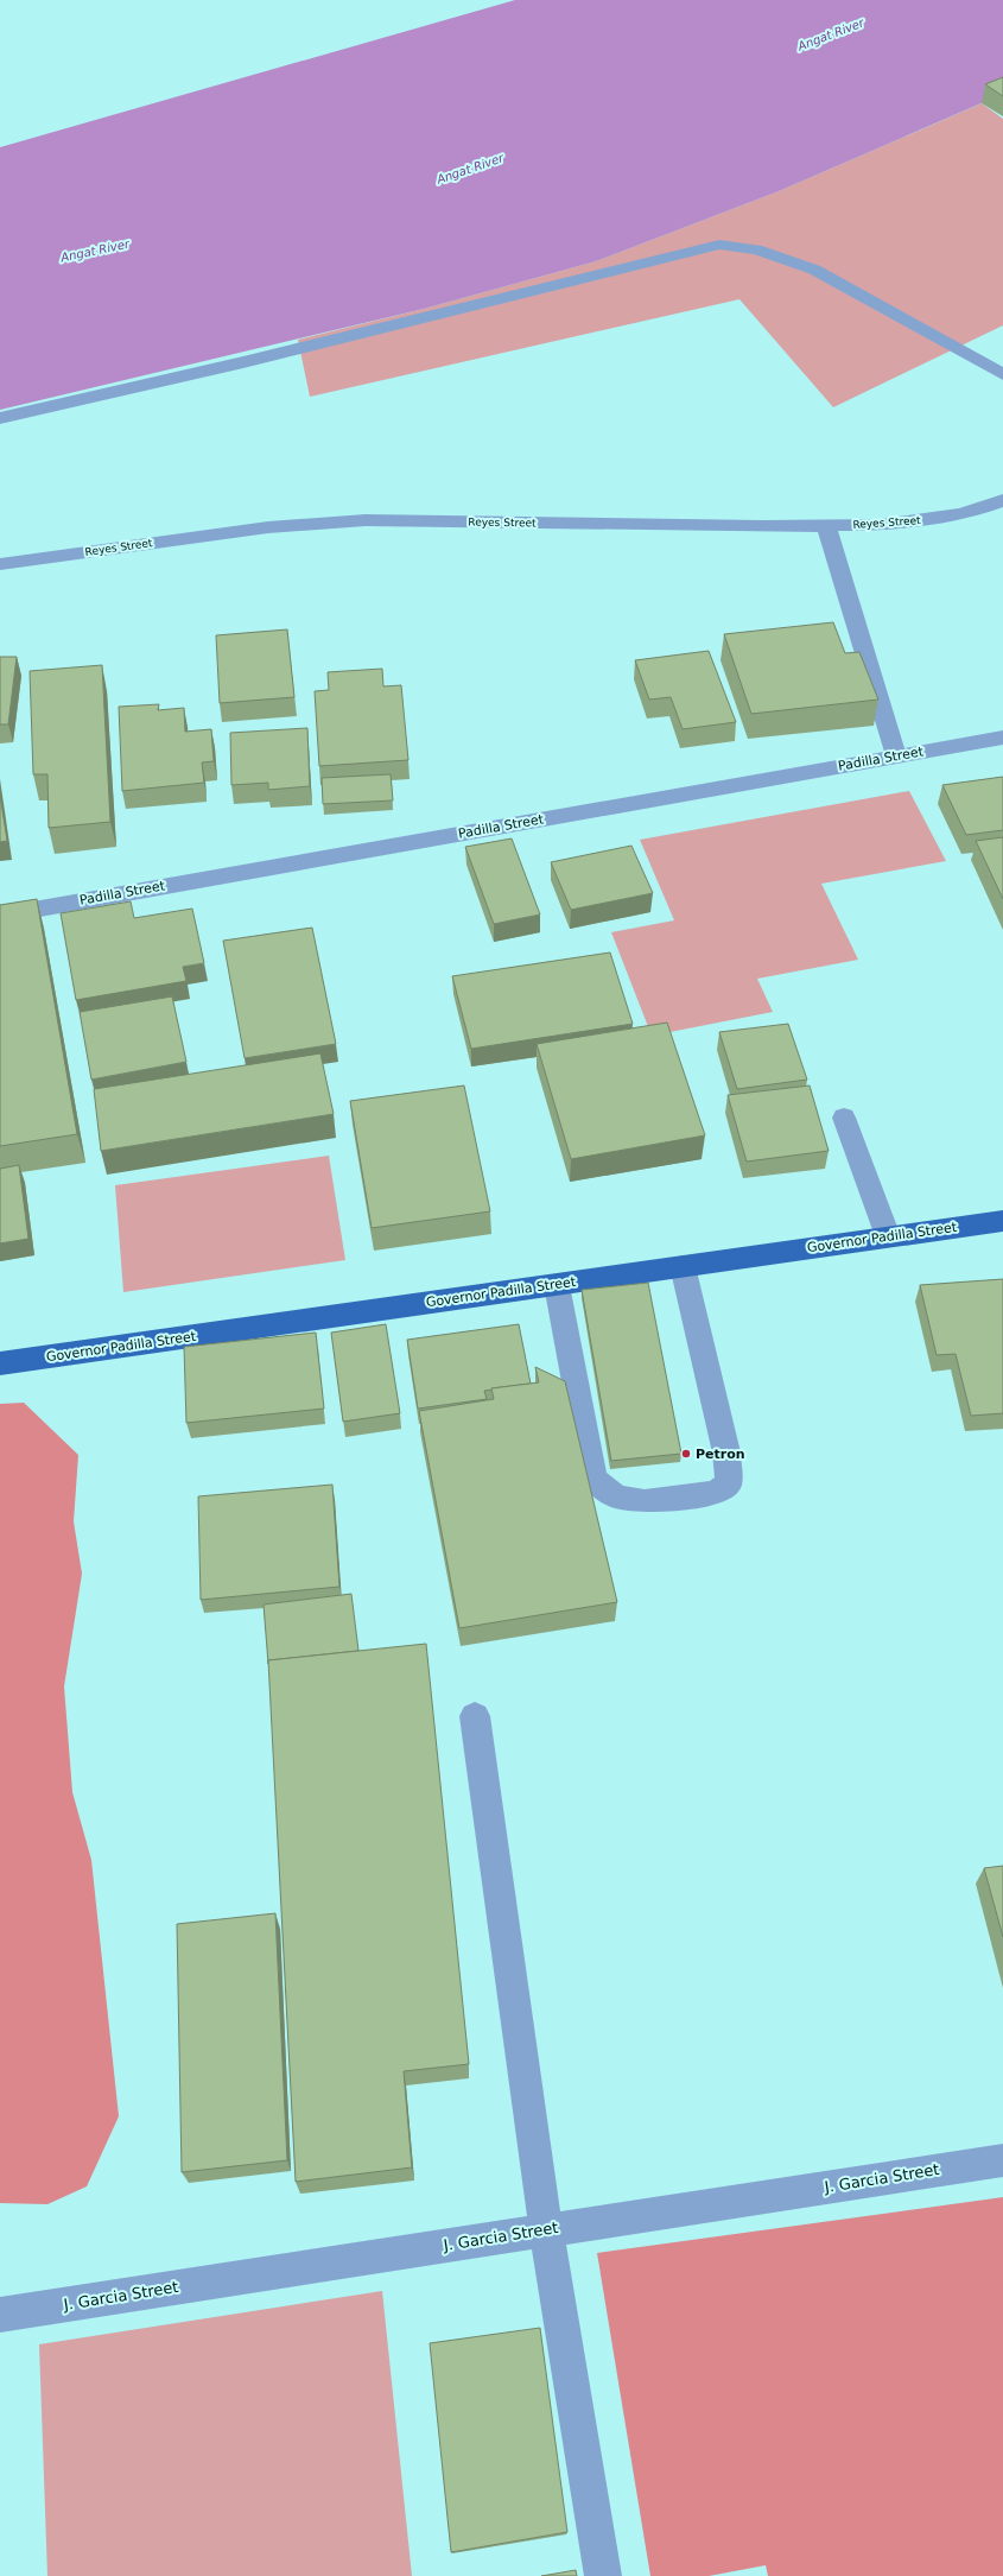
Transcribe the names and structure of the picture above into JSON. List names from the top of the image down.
{
  "streets": {
    "main road": ["Governor Padilla Street"],
    "street": ["Reyes Street", "Padilla Street", "J. Garcia Street"]
  },
  "water": ["Angat River"],
  "places": ["Petron"]
}
